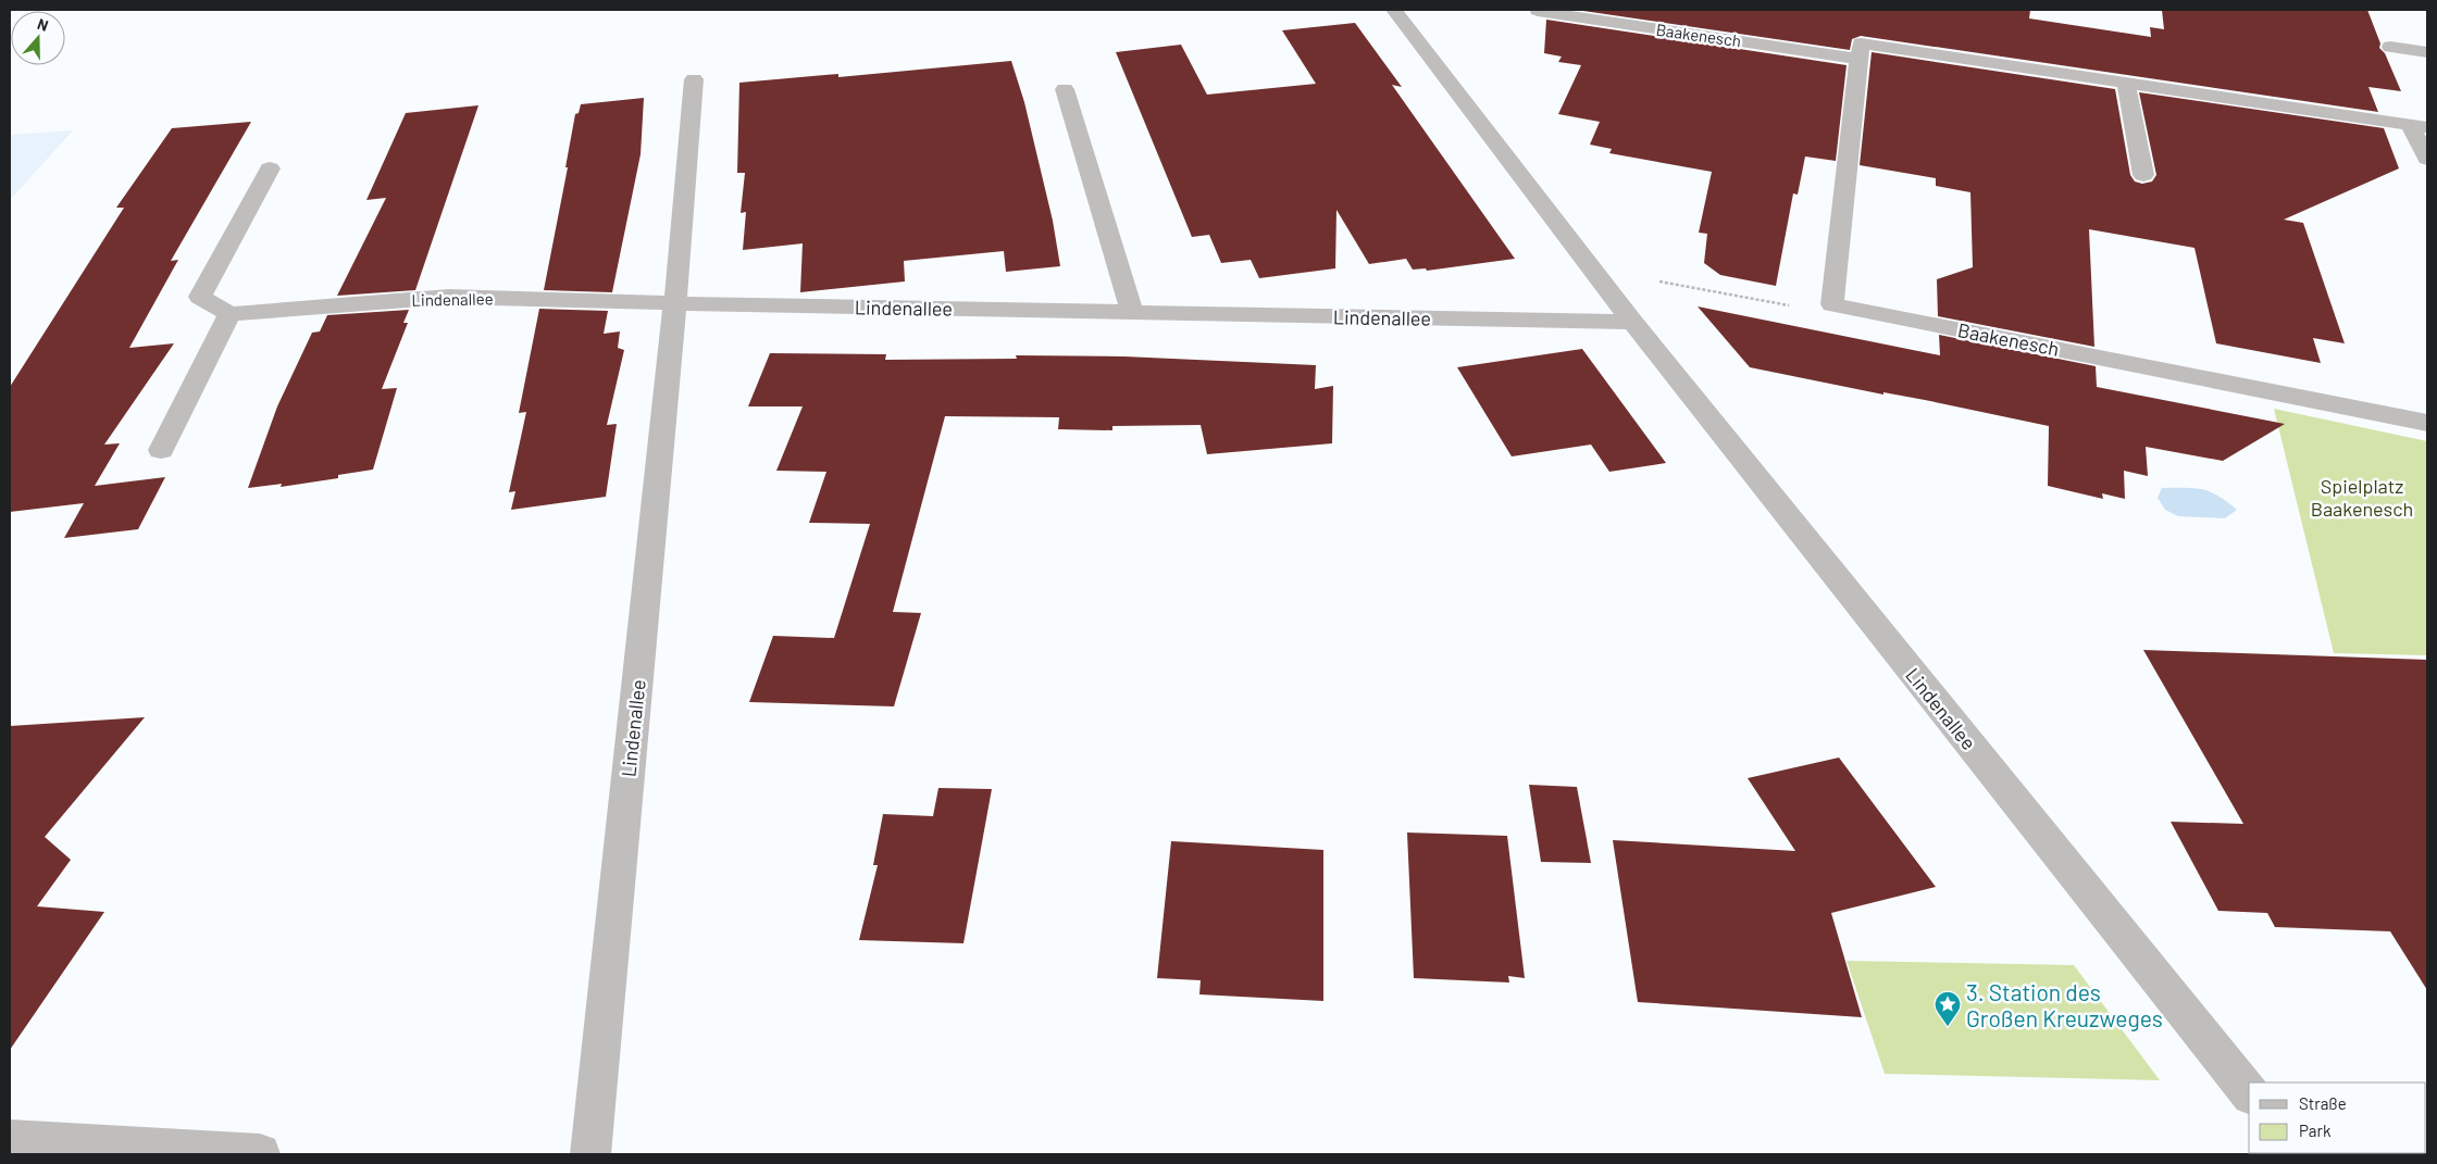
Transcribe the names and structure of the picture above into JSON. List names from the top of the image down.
{
  "streets": {
    "street": ["Baakenesch", "Lindenallee"]
  },
  "parks": ["Spielplatz Baakenesch"],
  "places": {
    "place": ["3. Station des Großen Kreuzweges"]
  },
  "legend": ["Straße", "Park"],
  "north": "top"
}
